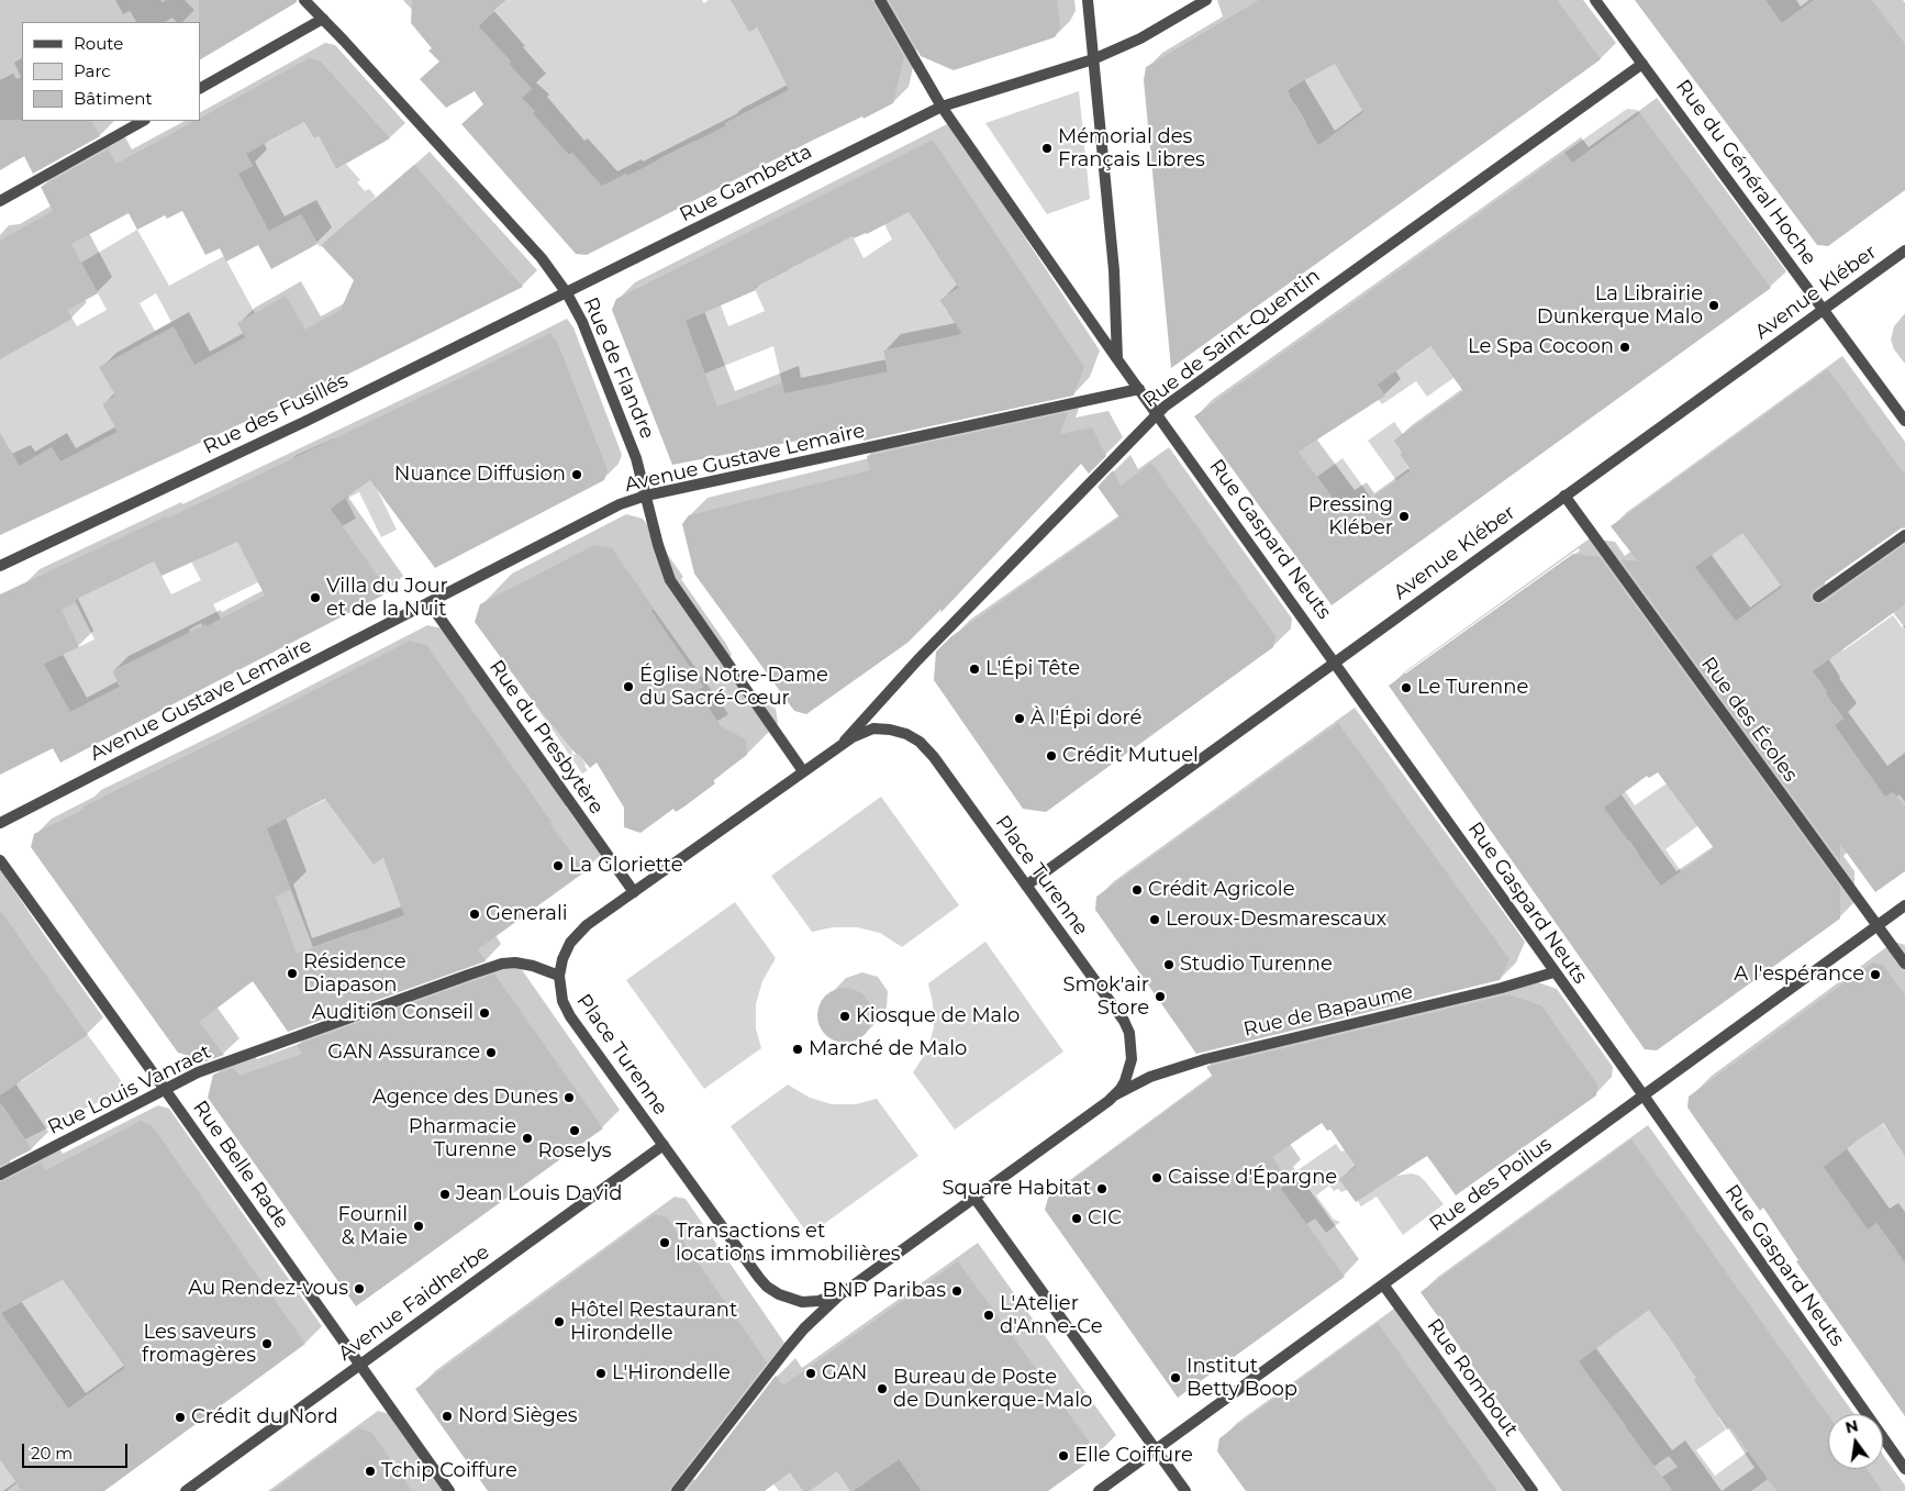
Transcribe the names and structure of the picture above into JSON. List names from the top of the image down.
{
  "streets": {
    "street": [
      "Rue du Général Hoche",
      "Rue Gambetta",
      "Avenue Kléber",
      "Rue de Saint-Quentin",
      "Rue de Flandre",
      "Rue des Fusillés",
      "Avenue Gustave Lemaire",
      "Rue Gaspard Neuts",
      "Rue des Écoles",
      "Rue du Presbytère",
      "Place Turenne",
      "Rue de Bapaume",
      "Rue Louis Vanraet",
      "Rue Belle Rade",
      "Rue des Poilus",
      "Avenue Faidherbe",
      "Rue Rombout"
    ]
  },
  "crossings": [
    ["Rue du Général Hoche", "Avenue Kléber"],
    ["Rue du Général Hoche", "Rue de Saint-Quentin"],
    ["Rue Gambetta", "Rue de Flandre"],
    ["Rue Gambetta", "Rue des Fusillés"],
    ["Rue Gambetta", "Rue Gaspard Neuts"],
    ["Avenue Kléber", "Rue Gaspard Neuts"],
    ["Avenue Kléber", "Rue des Écoles"],
    ["Avenue Kléber", "Place Turenne"],
    ["Rue de Saint-Quentin", "Rue Gaspard Neuts"],
    ["Rue de Saint-Quentin", "Place Turenne"],
    ["Rue de Flandre", "Rue des Fusillés"],
    ["Rue de Flandre", "Avenue Gustave Lemaire"],
    ["Rue de Flandre", "Place Turenne"],
    ["Avenue Gustave Lemaire", "Rue Gaspard Neuts"],
    ["Avenue Gustave Lemaire", "Rue du Presbytère"],
    ["Rue Gaspard Neuts", "Rue de Bapaume"],
    ["Rue Gaspard Neuts", "Rue des Poilus"],
    ["Rue des Écoles", "Rue des Poilus"],
    ["Rue du Presbytère", "Place Turenne"],
    ["Place Turenne", "Rue de Bapaume"],
    ["Place Turenne", "Rue Louis Vanraet"],
    ["Place Turenne", "Avenue Faidherbe"],
    ["Rue Louis Vanraet", "Rue Belle Rade"],
    ["Rue Belle Rade", "Avenue Faidherbe"],
    ["Rue des Poilus", "Rue Rombout"]
  ],
  "places": [
    "Mémorial des Français Libres",
    "La Librairie Dunkerque Malo",
    "Le Spa Cocoon",
    "Nuance Diffusion",
    "Pressing Kléber",
    "Villa du Jour et de la Nuit",
    "L'Épi Tête",
    "Église Notre-Dame du Sacré-Cœur",
    "Le Turenne",
    "À l'Épi doré",
    "Crédit Mutuel",
    "La Gloriette",
    "Crédit Agricole",
    "Generali",
    "Leroux-Desmarescaux",
    "Studio Turenne",
    "Résidence Diapason",
    "A l'espérance",
    "Smok'air Store",
    "Audition Conseil",
    "Kiosque de Malo",
    "Marché de Malo",
    "GAN Assurance",
    "Agence des Dunes",
    "Roselys",
    "Pharmacie Turenne",
    "Caisse d'Épargne",
    "Square Habitat",
    "Jean Louis David",
    "CIC",
    "Fournil & Maie",
    "Transactions et locations immobilières",
    "Au Rendez-vous",
    "BNP Paribas",
    "L'Atelier d'Anne-Ce",
    "Hôtel Restaurant Hirondelle",
    "Les saveurs fromagères",
    "L'Hirondelle",
    "GAN",
    "Institut Betty Boop",
    "Bureau de Poste de Dunkerque-Malo",
    "Nord Sièges",
    "Crédit du Nord",
    "Elle Coiffure",
    "Tchip Coiffure"
  ],
  "legend": ["Route", "Parc", "Bâtiment"],
  "scale_bar": "20 m",
  "north": "top"
}
